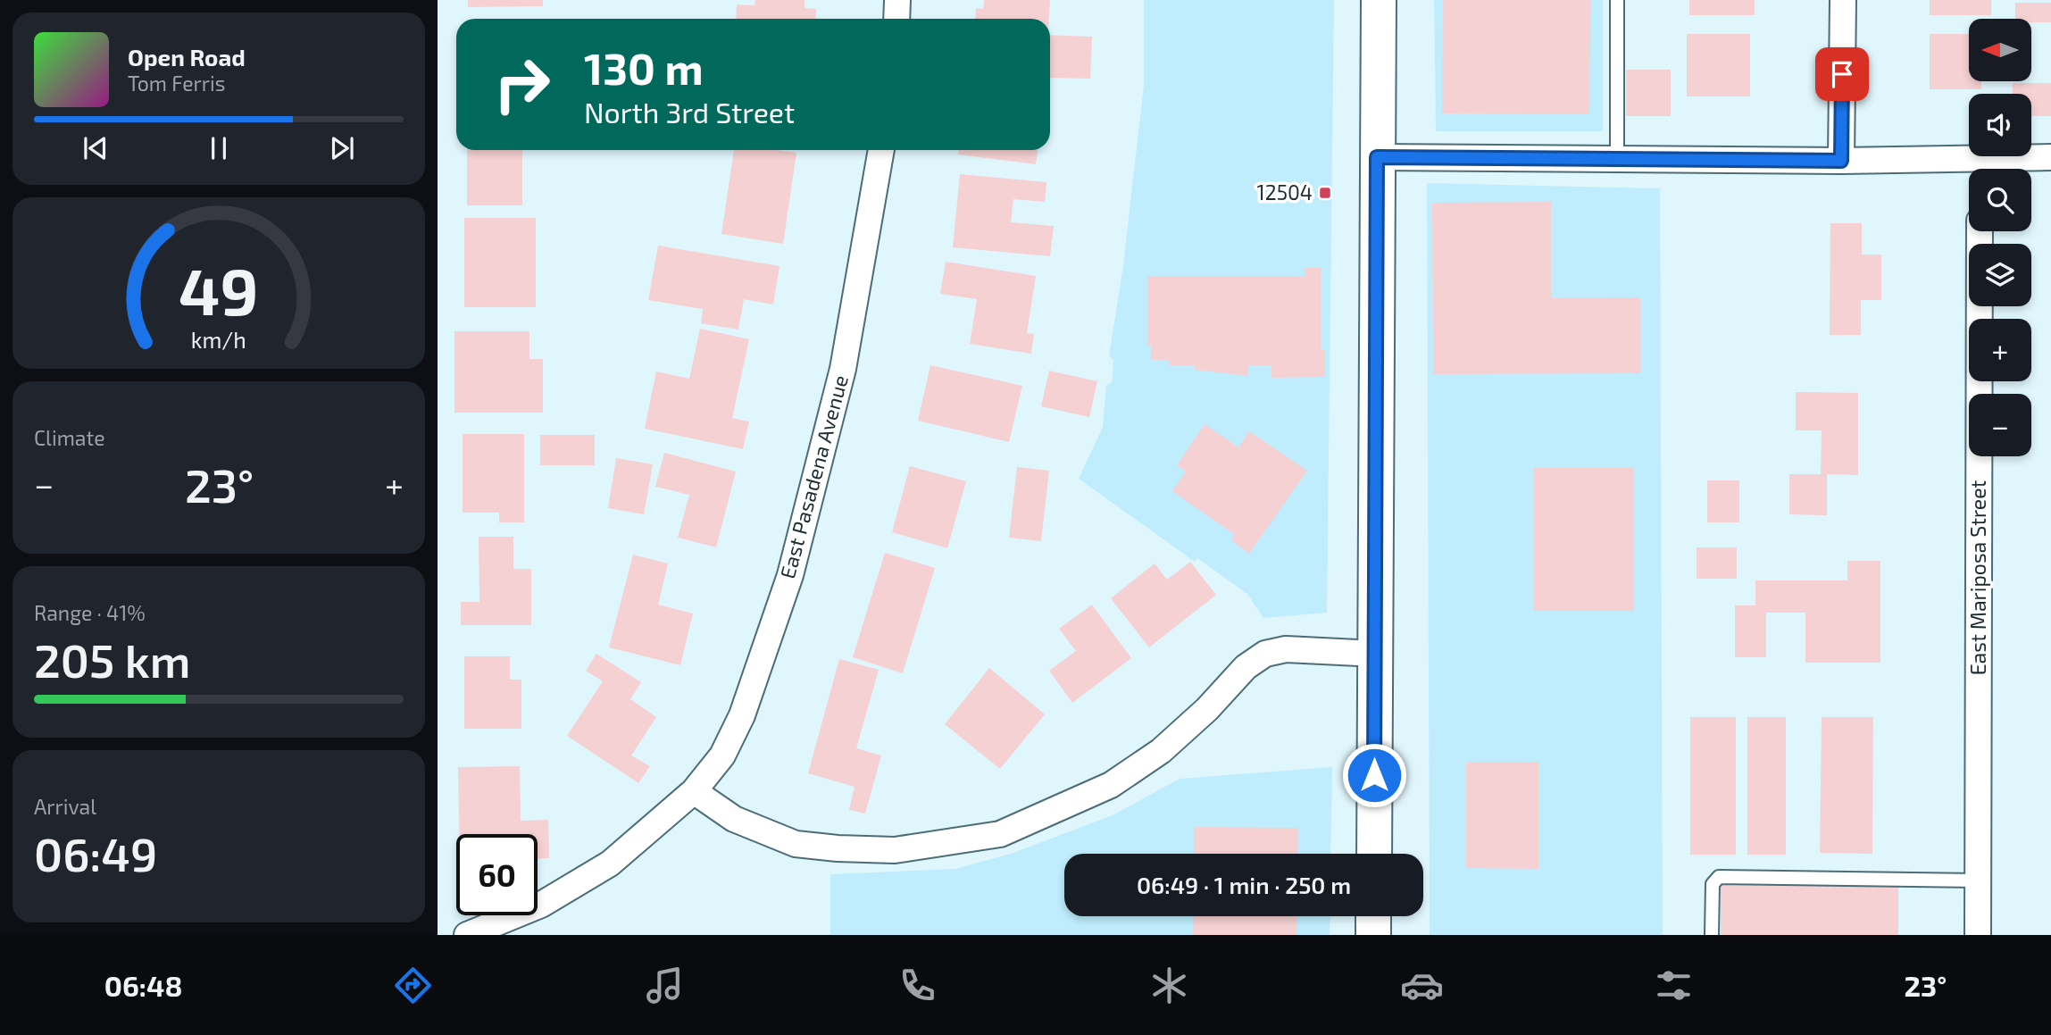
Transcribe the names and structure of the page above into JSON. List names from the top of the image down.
{
  "streets": {
    "street": ["East Pasadena Avenue", "East Mariposa Street"]
  },
  "places": {
    "transit": ["12504"]
  },
  "north": "left",
  "page": {
    "map_buttons": ["+", "−"],
    "turn": ["130 m", "North 3rd Street"],
    "song": ["Open Road", "Tom Ferris"],
    "tile": [
      "Climate",
      ["Range · 41%", "205 km"],
      ["Arrival", "06:49"]
    ],
    "heat": ["−", "23°", "+"],
    "limit": "60",
    "trip": "06:49 · 1 min · 250 m",
    "tabs": ["06:48", "23°"],
    "gauge": ["49", "km/h"]
  }
}
